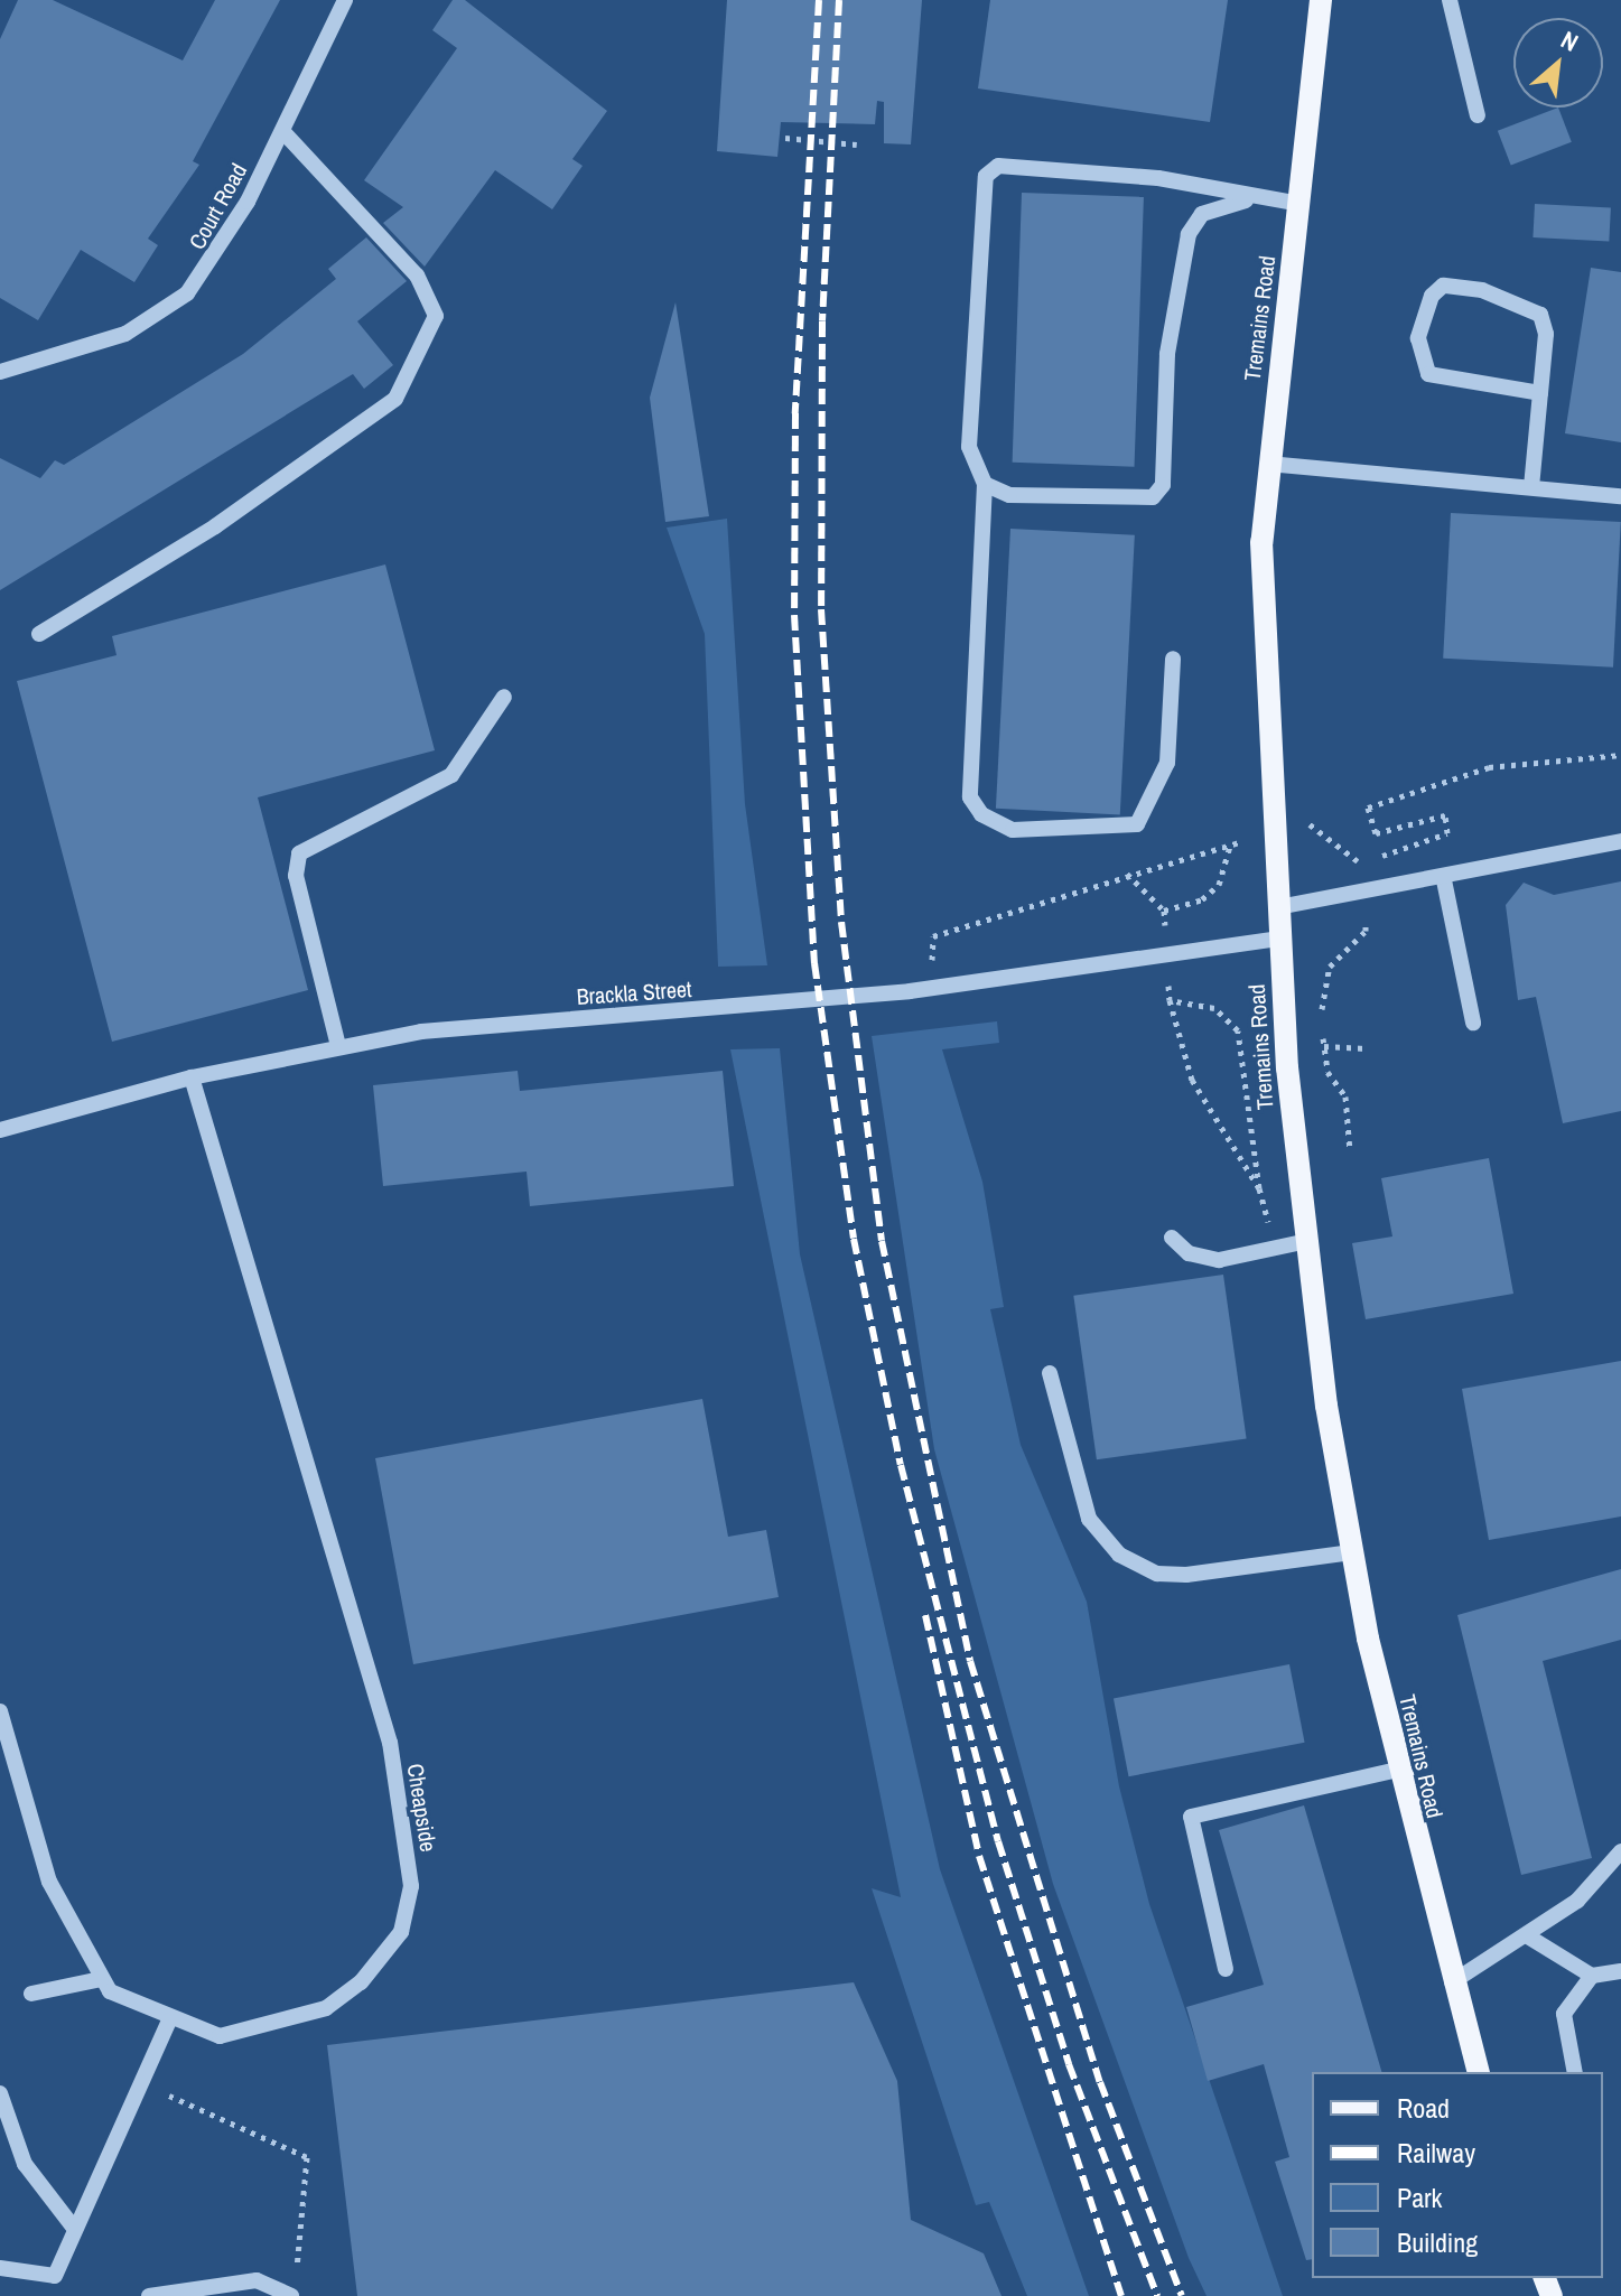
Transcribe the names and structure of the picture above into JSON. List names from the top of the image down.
{
  "streets": {
    "main road": ["Tremains Road"],
    "street": ["Court Road", "Brackla Street", "Cheapside"]
  },
  "crossings": [
    ["Tremains Road", "Brackla Street"],
    ["Brackla Street", "Cheapside"]
  ],
  "legend": [
    "Road",
    "Railway",
    "Park",
    "Building"
  ],
  "north": "top right"
}
